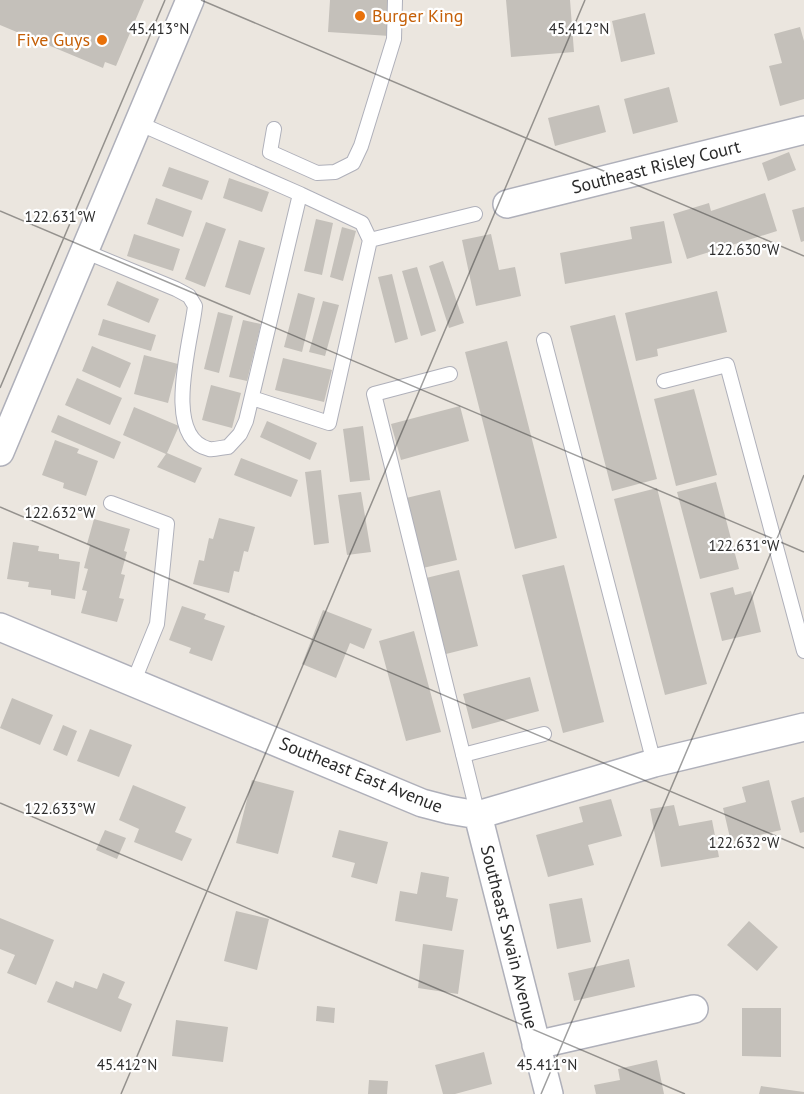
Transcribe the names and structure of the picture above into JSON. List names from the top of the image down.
{
  "streets": {
    "street": ["Southeast Risley Court", "Southeast East Avenue", "Southeast Swain Avenue"]
  },
  "crossings": [
    ["Southeast East Avenue", "Southeast Swain Avenue"]
  ],
  "places": ["Burger King", "Five Guys"],
  "coordinates": [
    "45.412°N",
    "45.413°N",
    "122.631°W",
    "122.630°W",
    "122.632°W",
    "122.633°W",
    "45.411°N"
  ]
}
